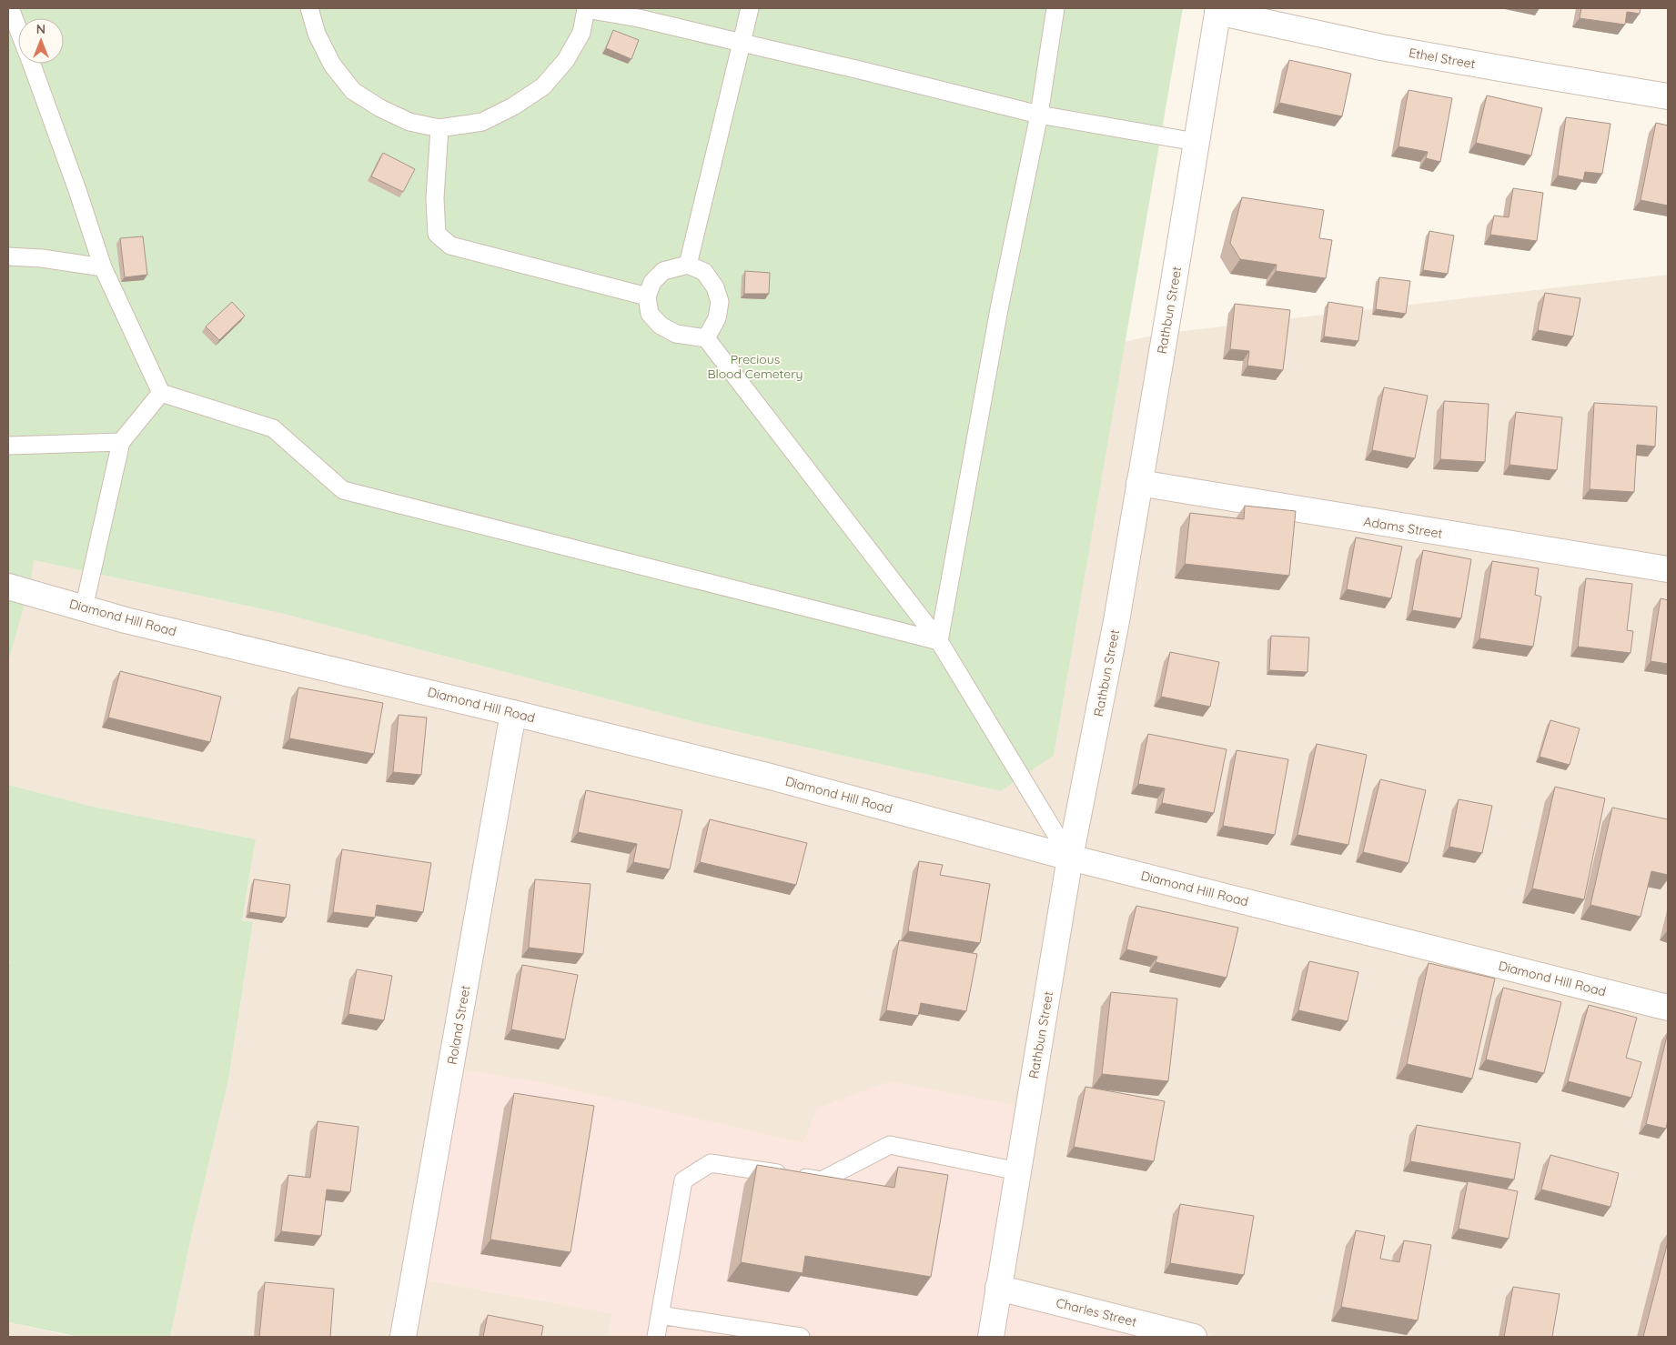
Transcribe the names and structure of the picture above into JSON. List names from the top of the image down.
{
  "streets": {
    "street": [
      "Ethel Street",
      "Rathbun Street",
      "Adams Street",
      "Diamond Hill Road",
      "Roland Street",
      "Charles Street"
    ]
  },
  "crossings": [
    ["Ethel Street", "Rathbun Street"],
    ["Rathbun Street", "Adams Street"],
    ["Rathbun Street", "Diamond Hill Road"],
    ["Rathbun Street", "Charles Street"],
    ["Diamond Hill Road", "Roland Street"]
  ],
  "parks": ["Precious Blood Cemetery"],
  "north": "top"
}
